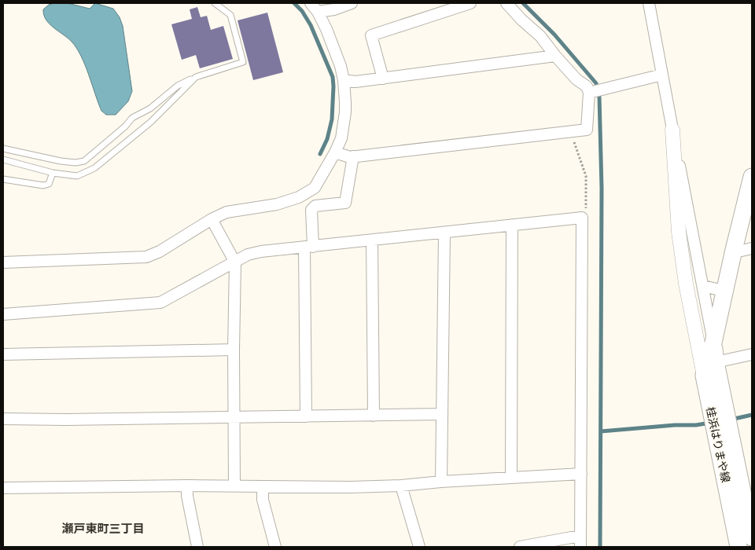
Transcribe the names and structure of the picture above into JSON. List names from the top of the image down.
{
  "streets": {
    "main road": ["桂浜はりまや線"]
  },
  "districts": ["瀬戸東町三丁目"]
}
